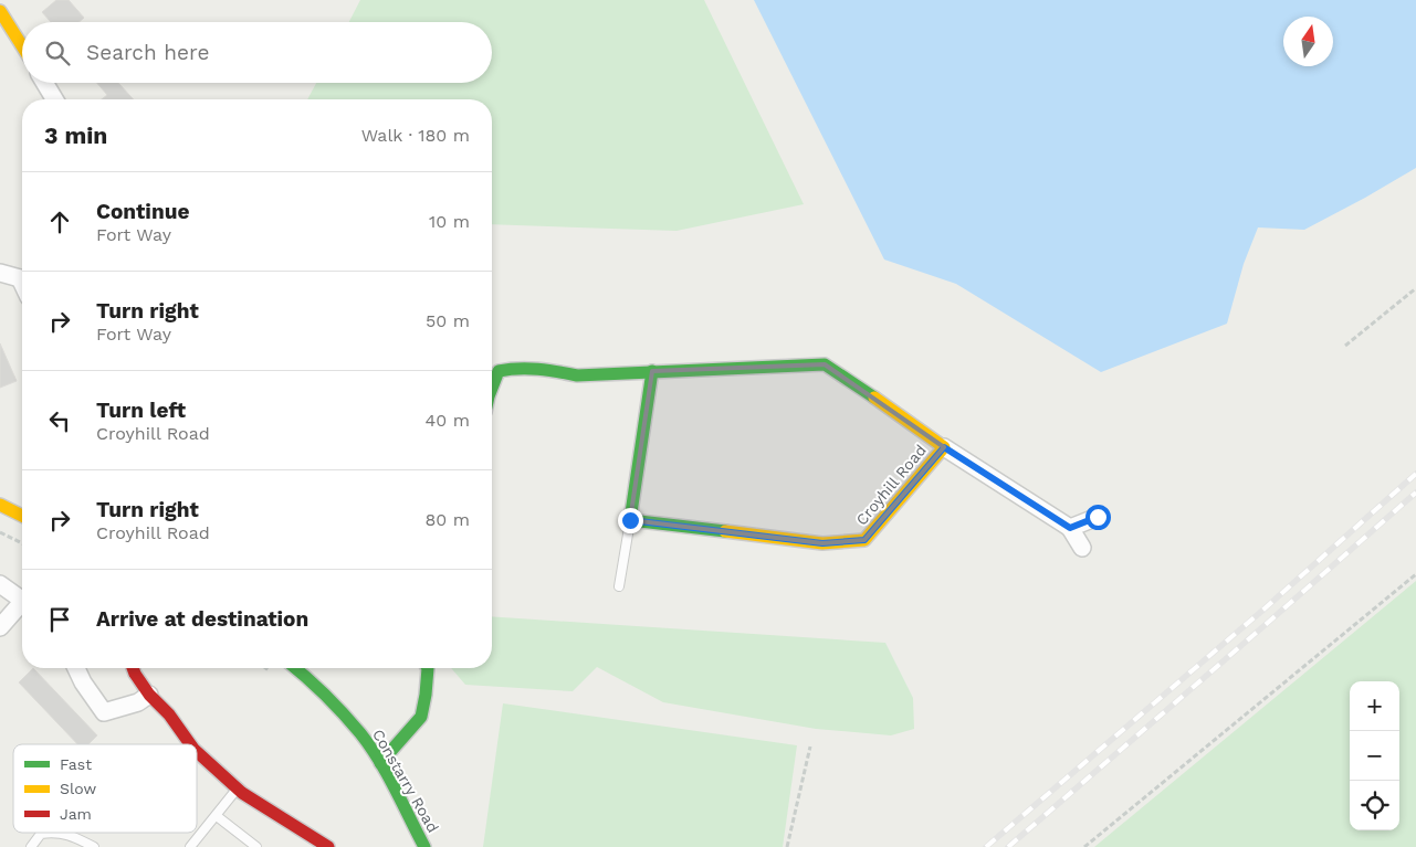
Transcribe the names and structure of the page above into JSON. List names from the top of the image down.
{
  "streets": {
    "street": ["Croyhill Road", "Constarry Road"]
  },
  "legend": ["Fast", "Slow", "Jam"],
  "north": "top",
  "page": {
    "search": "Search here",
    "heading": ["3 min", "Walk · 180 m"],
    "list": [
      ["Continue", "Fort Way", "10 m"],
      ["Turn right", "Fort Way", "50 m"],
      ["Turn left", "Croyhill Road", "40 m"],
      ["Turn right", "Croyhill Road", "80 m"],
      "Arrive at destination"
    ],
    "map_buttons": ["+", "−"]
  }
}
